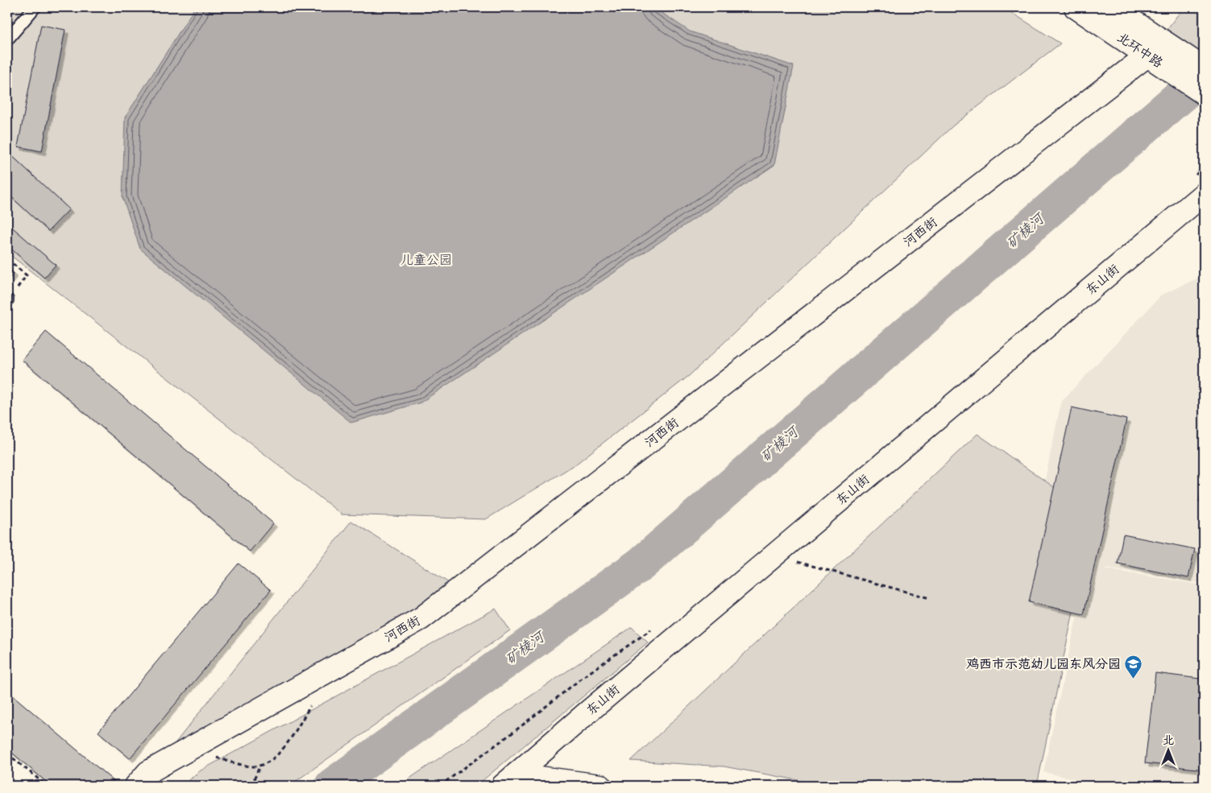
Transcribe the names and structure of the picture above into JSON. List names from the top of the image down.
{
  "streets": {
    "main road": ["北环中路", "河西街", "东山街"]
  },
  "crossings": [
    ["北环中路", "河西街"]
  ],
  "water": ["矿棱河"],
  "parks": ["儿童公园"],
  "places": {
    "school or university": ["鸡西市示范幼儿园东风分园"]
  },
  "north": "top"
}
